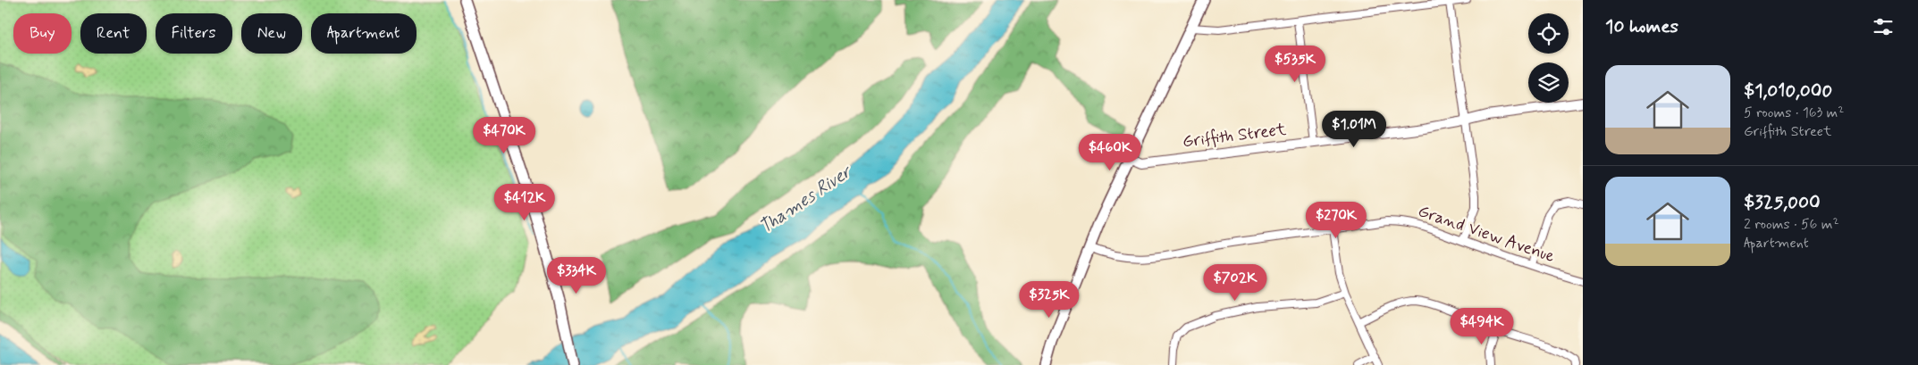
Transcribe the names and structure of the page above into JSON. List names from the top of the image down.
{
  "streets": {
    "street": ["Griffith Street", "Grand View Avenue"]
  },
  "water": ["Thames River"],
  "page": {
    "heading": "10 homes",
    "chip": [
      "Buy",
      "Rent",
      "Filters",
      "New",
      "Apartment"
    ],
    "price": [
      "$535K",
      "$1.01M",
      "$470K",
      "$460K",
      "$412K",
      "$270K",
      "$334K",
      "$702K",
      "$325K",
      "$494K"
    ],
    "list": [
      {
        "name": "$1,010,000",
        "note": "5 rooms · 163 m² · Griffith Street"
      },
      {
        "name": "$325,000",
        "note": "2 rooms · 56 m² · Apartment"
      }
    ]
  }
}
